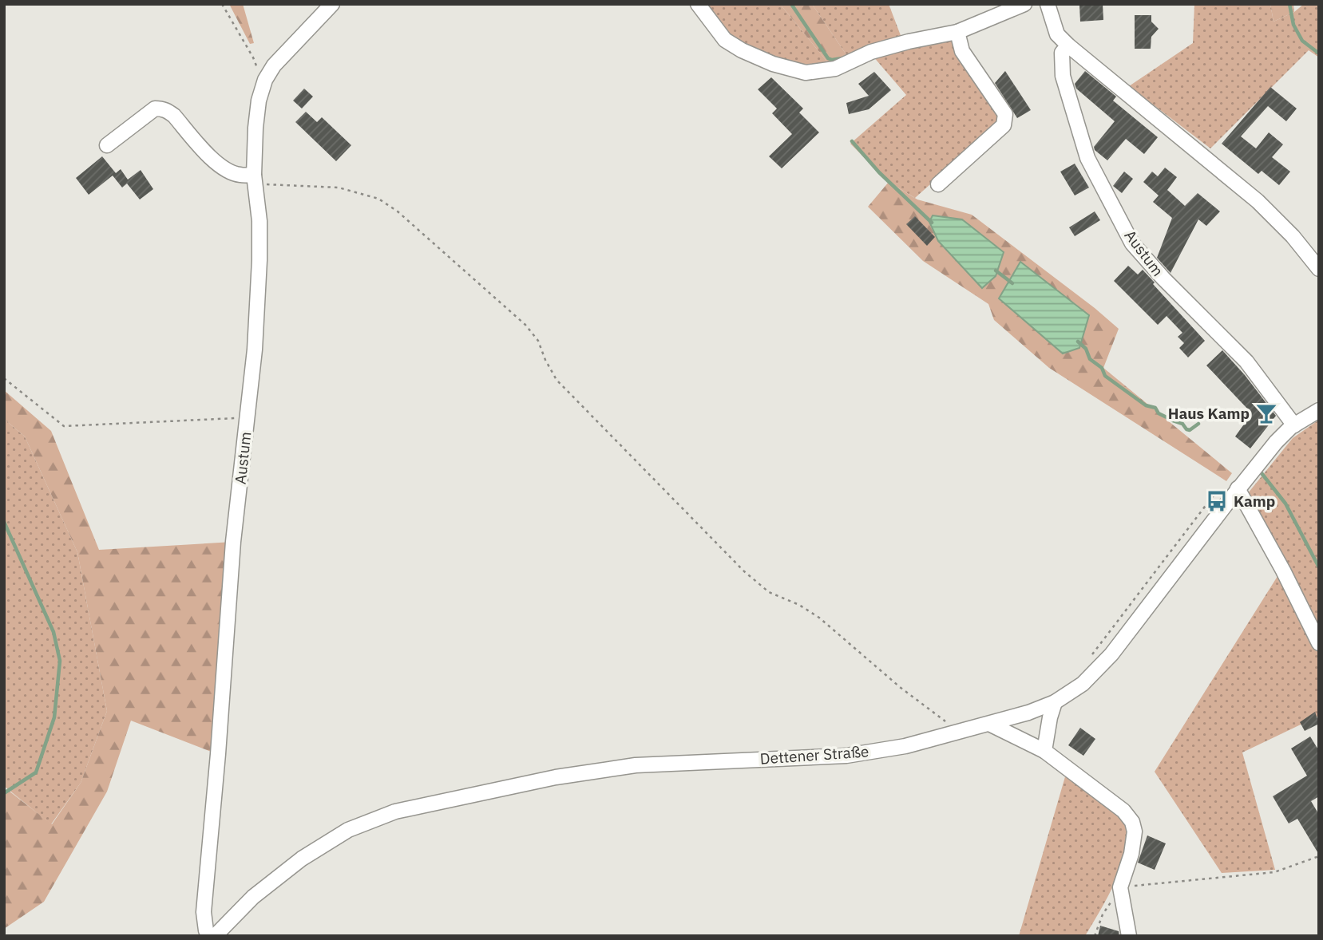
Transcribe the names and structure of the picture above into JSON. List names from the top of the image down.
{
  "streets": {
    "street": ["Austum", "Dettener Straße"]
  },
  "crossings": [
    ["Austum", "Dettener Straße"]
  ],
  "places": {
    "bar": ["Haus Kamp"],
    "bus stop": ["Kamp"]
  }
}
